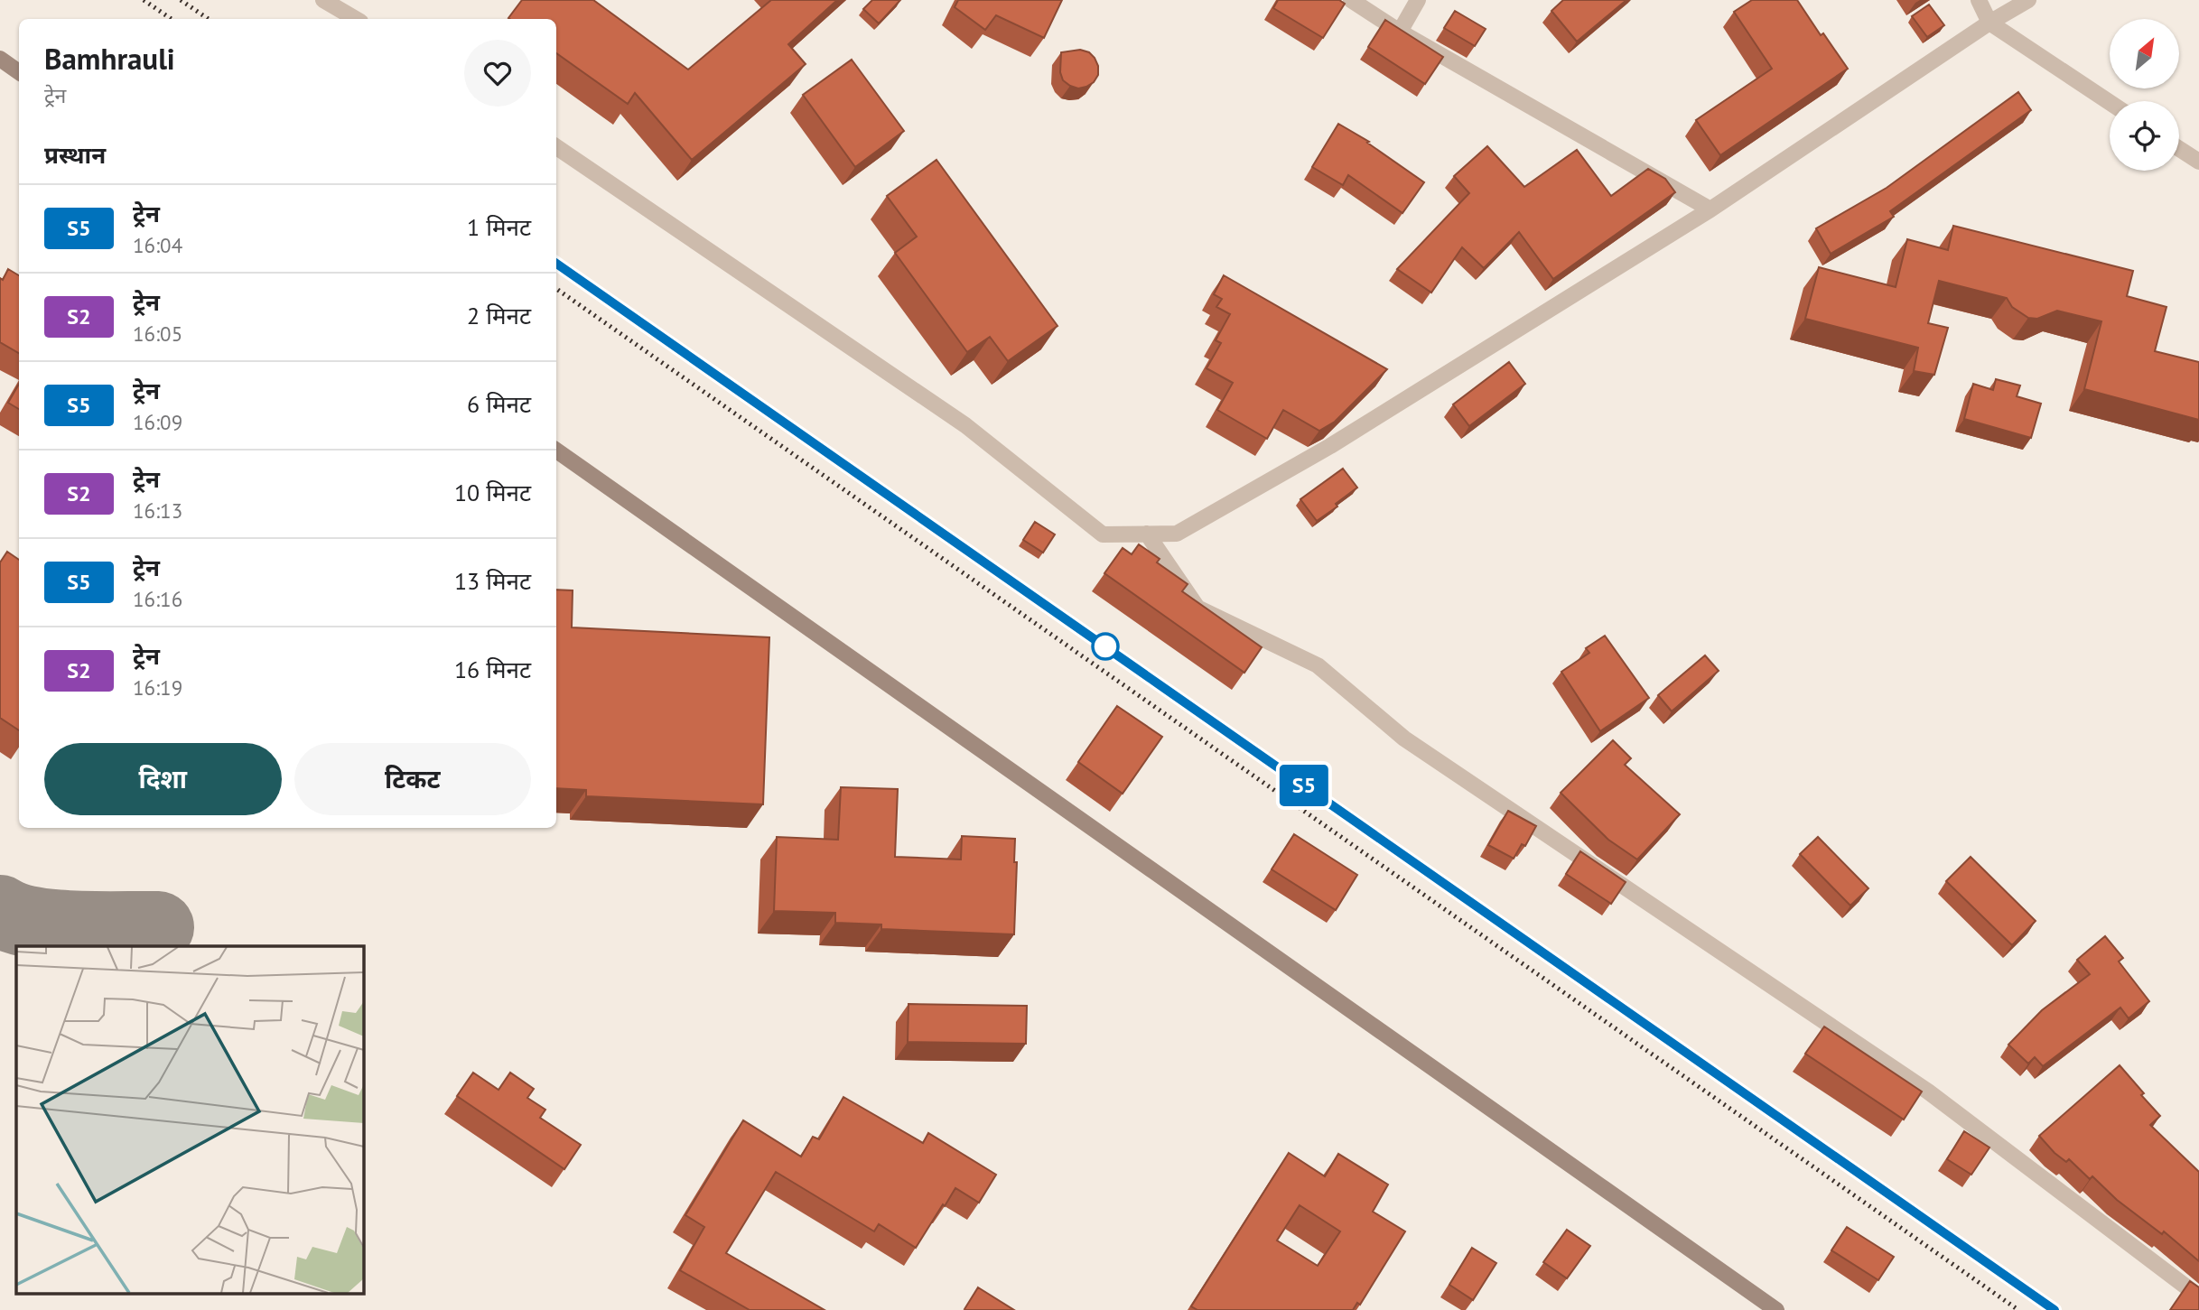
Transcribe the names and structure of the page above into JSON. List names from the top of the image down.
{
  "north": "top right",
  "page": {
    "on_map": "S5",
    "heading": [
      ["Bamhrauli", "ट्रेन"],
      "प्रस्थान"
    ],
    "list": [
      {
        "mark": "S5",
        "name": "ट्रेन",
        "note": "16:04",
        "value": "1 मिनट"
      },
      {
        "mark": "S2",
        "name": "ट्रेन",
        "note": "16:05",
        "value": "2 मिनट"
      },
      {
        "mark": "S5",
        "name": "ट्रेन",
        "note": "16:09",
        "value": "6 मिनट"
      },
      {
        "mark": "S2",
        "name": "ट्रेन",
        "note": "16:13",
        "value": "10 मिनट"
      },
      {
        "mark": "S5",
        "name": "ट्रेन",
        "note": "16:16",
        "value": "13 मिनट"
      },
      {
        "mark": "S2",
        "name": "ट्रेन",
        "note": "16:19",
        "value": "16 मिनट"
      }
    ],
    "buttons": ["दिशा", "टिकट"]
  }
}
